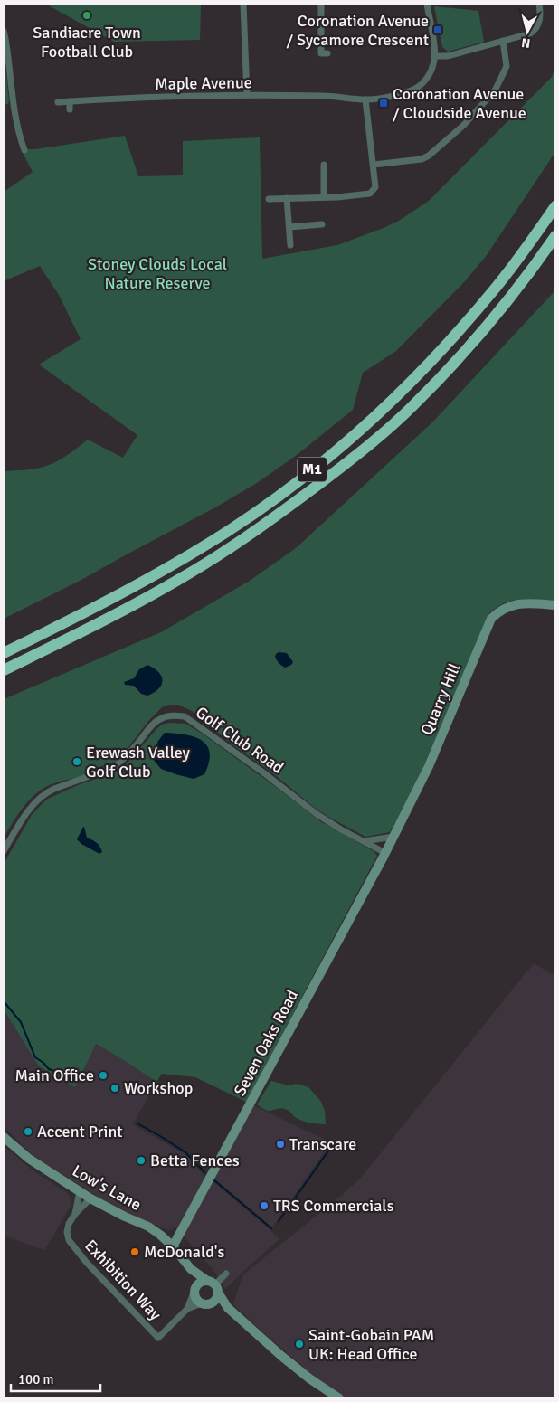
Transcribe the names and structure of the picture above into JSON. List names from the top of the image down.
{
  "streets": {
    "highway": ["M1"],
    "street": [
      "Maple Avenue",
      "Quarry Hill",
      "Golf Club Road",
      "Seven Oaks Road",
      "Low's Lane",
      "Exhibition Way"
    ]
  },
  "crossings": [
    ["Quarry Hill", "Golf Club Road"],
    ["Quarry Hill", "Seven Oaks Road"],
    ["Golf Club Road", "Seven Oaks Road"],
    ["Seven Oaks Road", "Low's Lane"],
    ["Low's Lane", "Exhibition Way"]
  ],
  "parks": ["Stoney Clouds Local Nature Reserve"],
  "places": {
    "other": [
      "Sandiacre Town Football Club",
      "Erewash Valley Golf Club",
      "Main Office",
      "Workshop",
      "Accent Print",
      "Transcare",
      "Betta Fences",
      "TRS Commercials",
      "McDonald's",
      "Saint-Gobain PAM UK: Head Office"
    ],
    "transit": ["Coronation Avenue / Sycamore Crescent", "Coronation Avenue / Cloudside Avenue"]
  },
  "scale_bar": "100 m",
  "north": "bottom"
}
